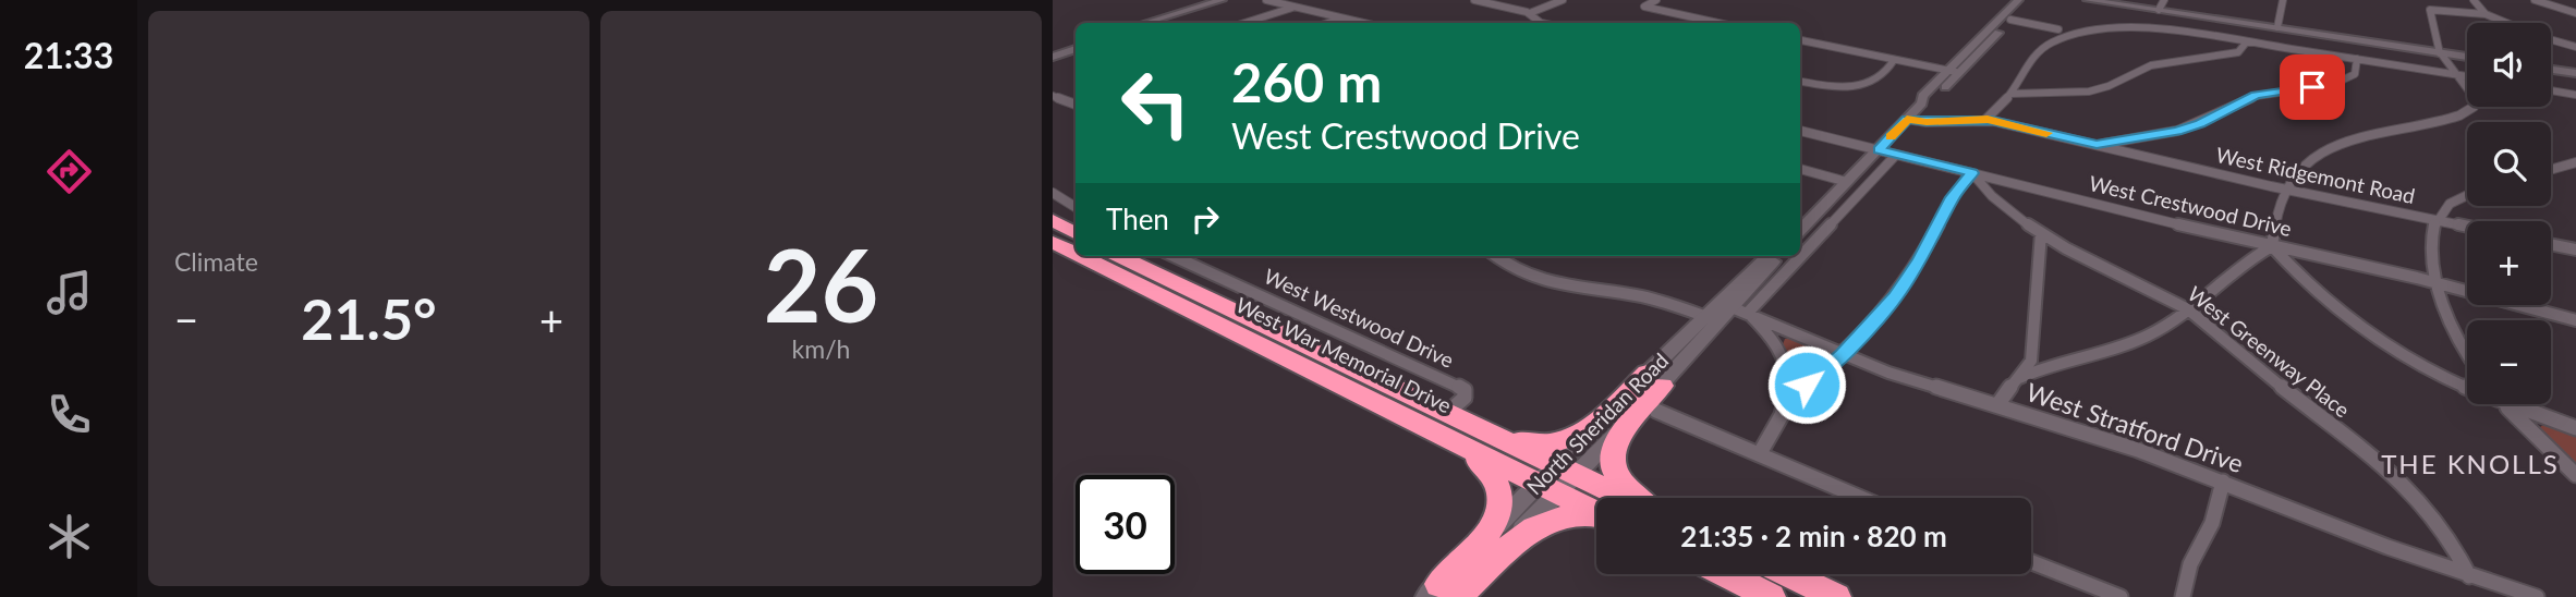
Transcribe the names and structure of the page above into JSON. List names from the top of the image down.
{
  "streets": {
    "highway": ["West War Memorial Drive"],
    "main road": ["North Sheridan Road"],
    "street": [
      "West Ridgemont Road",
      "West Crestwood Drive",
      "West Westwood Drive",
      "West Greenway Place",
      "West Stratford Drive"
    ]
  },
  "crossings": [
    ["West Crestwood Drive", "West Greenway Place"],
    ["West Westwood Drive", "West War Memorial Drive"],
    ["West Greenway Place", "West Stratford Drive"],
    ["West War Memorial Drive", "North Sheridan Road"],
    ["North Sheridan Road", "West Stratford Drive"]
  ],
  "districts": ["THE KNOLLS"],
  "page": {
    "tabs": "21:33",
    "tile": [
      "Climate",
      ["26", "km/h"]
    ],
    "map_buttons": ["+", "−"],
    "turn": ["260 m", "West Crestwood Drive"],
    "then": "Then",
    "heat": ["−", "21.5°", "+"],
    "limit": "30",
    "trip": "21:35 · 2 min · 820 m"
  }
}
